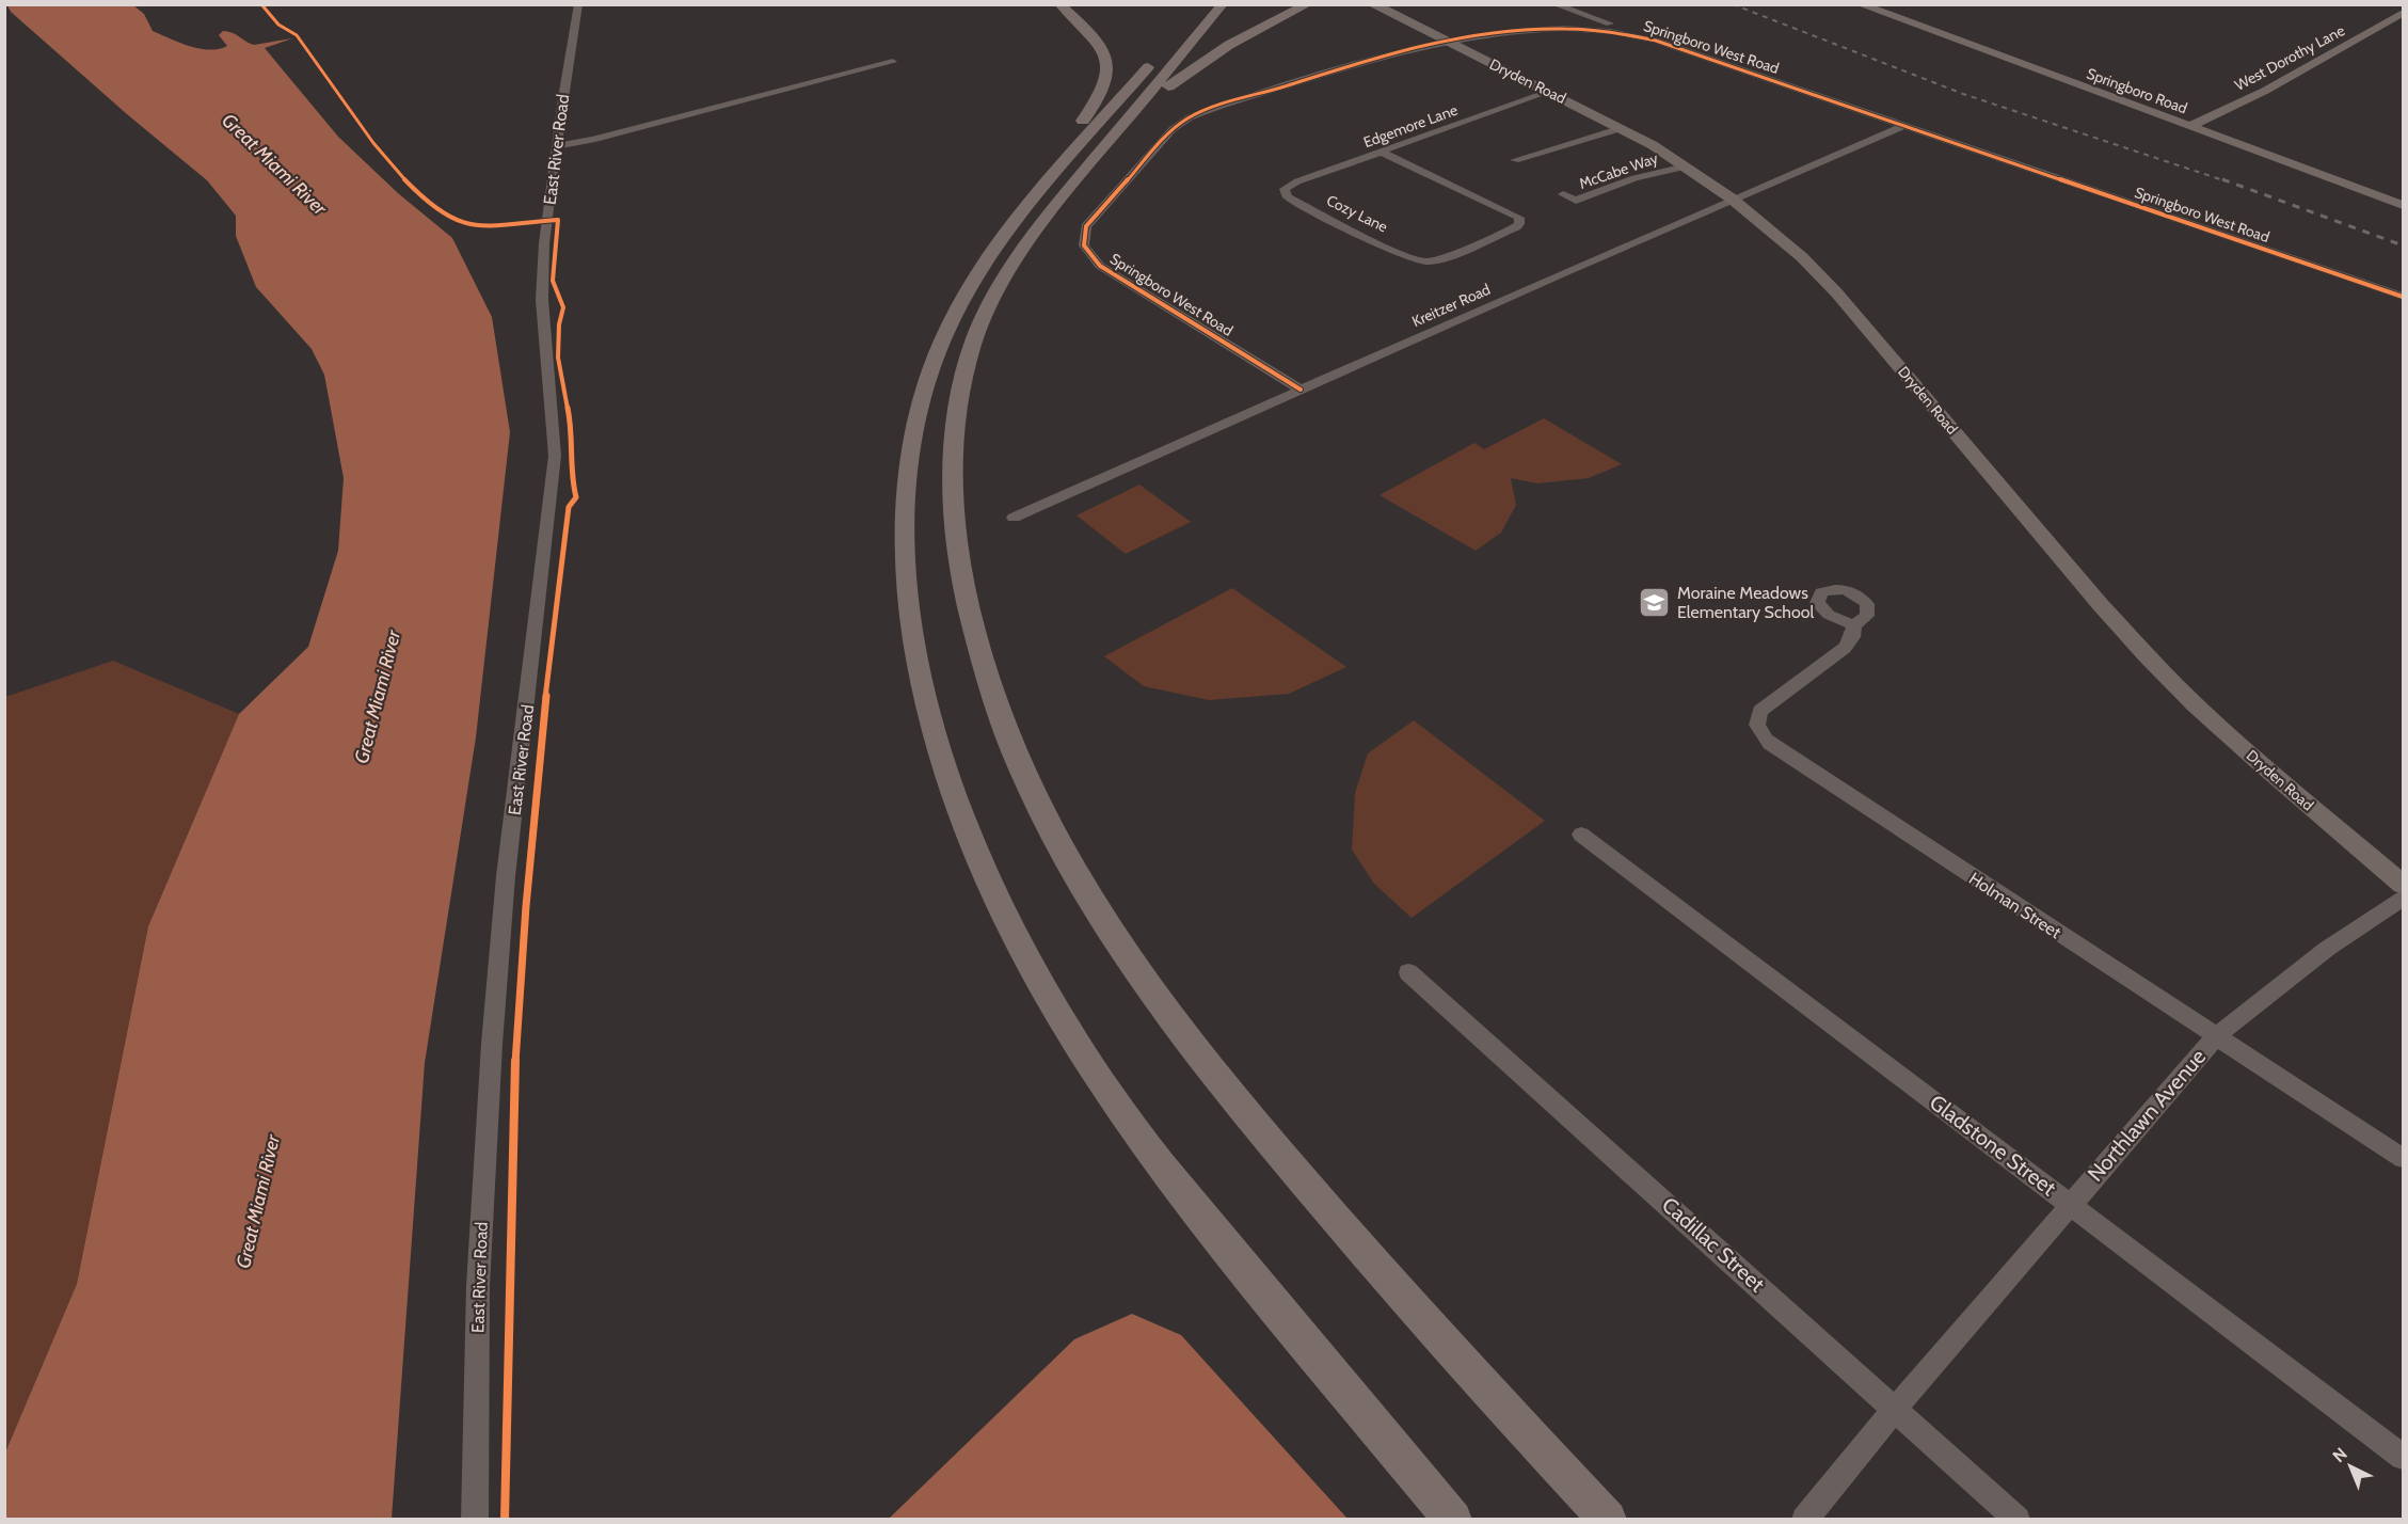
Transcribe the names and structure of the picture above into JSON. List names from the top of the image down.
{
  "streets": {
    "main road": ["West Dorothy Lane", "Dryden Road", "Springboro Road"],
    "street": [
      "Springboro West Road",
      "Edgemore Lane",
      "East River Road",
      "McCabe Way",
      "Cozy Lane",
      "Kreitzer Road",
      "Holman Street",
      "Northlawn Avenue",
      "Gladstone Street",
      "Cadillac Street"
    ]
  },
  "crossings": [
    ["Springboro West Road", "Dryden Road"],
    ["Springboro West Road", "Kreitzer Road"],
    ["West Dorothy Lane", "Springboro Road"],
    ["Dryden Road", "Edgemore Lane"],
    ["Dryden Road", "McCabe Way"],
    ["Dryden Road", "Kreitzer Road"],
    ["Edgemore Lane", "Cozy Lane"],
    ["Holman Street", "Northlawn Avenue"],
    ["Northlawn Avenue", "Gladstone Street"],
    ["Northlawn Avenue", "Cadillac Street"]
  ],
  "water": ["Great Miami River"],
  "places": {
    "school or university": ["Moraine Meadows Elementary School"]
  },
  "north": "top left"
}
